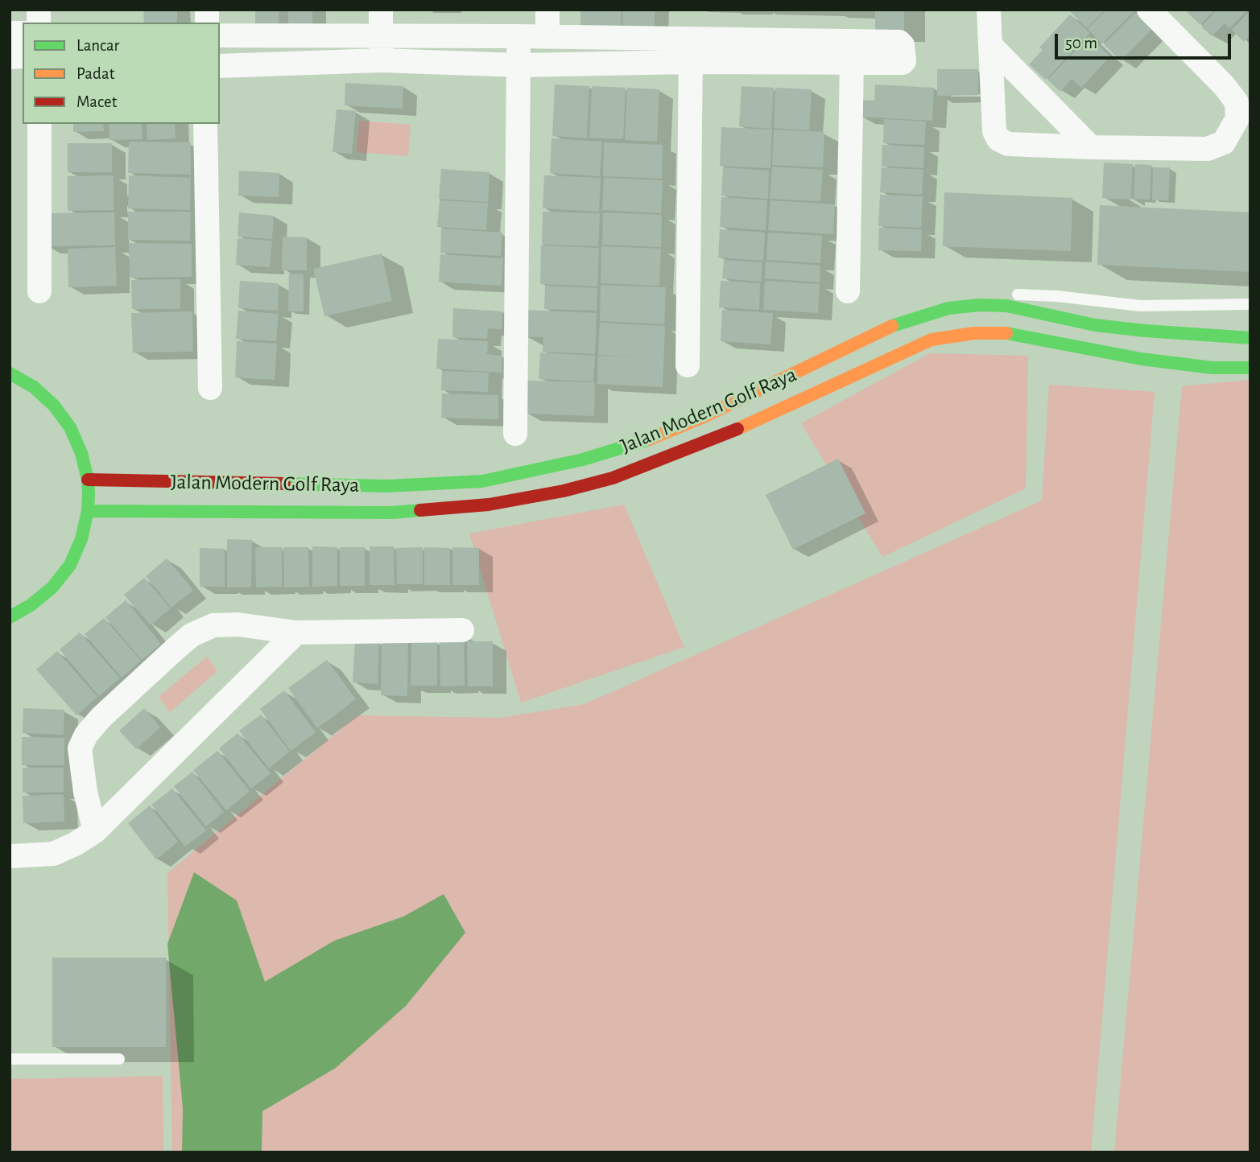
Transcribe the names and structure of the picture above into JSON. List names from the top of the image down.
{
  "streets": {
    "street": ["Jalan Modern Golf Raya"]
  },
  "legend": ["Lancar", "Padat", "Macet"],
  "scale_bar": "50 m"
}
